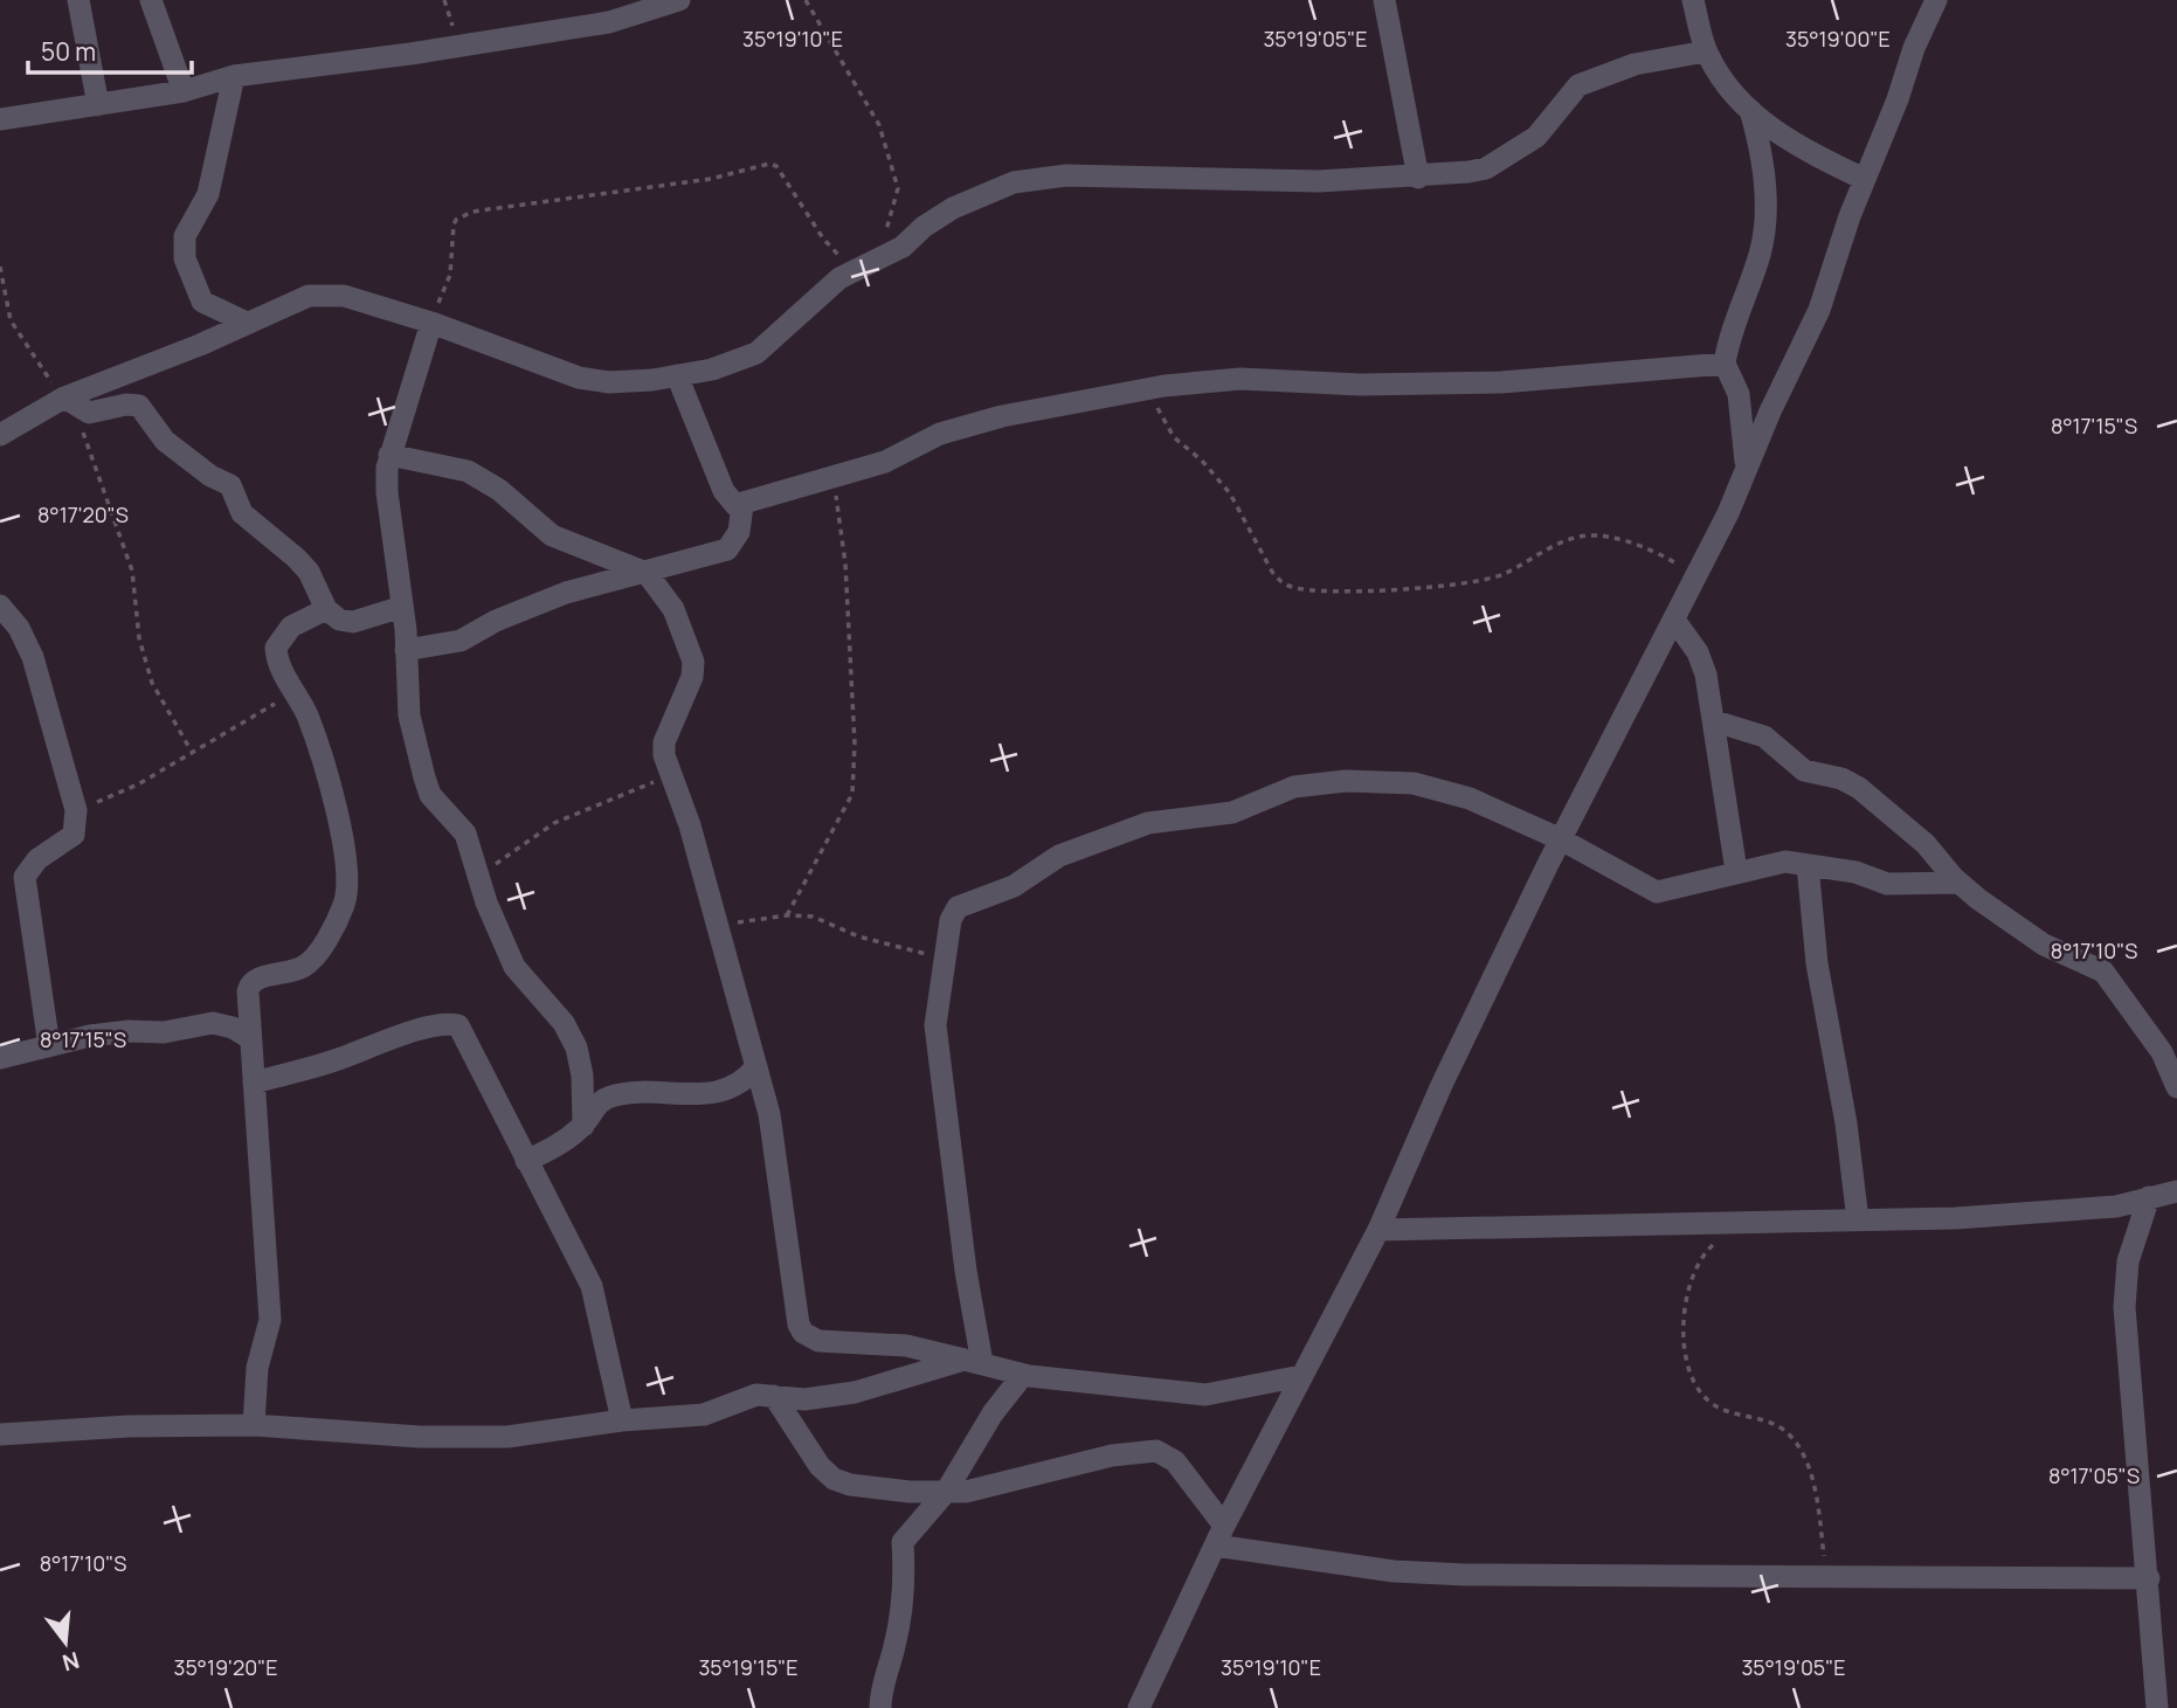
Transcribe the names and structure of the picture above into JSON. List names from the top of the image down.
{
  "scale_bar": "50 m",
  "north": "bottom",
  "coordinates": [
    "35°19'10\"E",
    "35°19'05\"E",
    "35°19'00\"E",
    "8°17'15\"S",
    "8°17'20\"S",
    "8°17'10\"S",
    "8°17'05\"S",
    "35°19'20\"E",
    "35°19'15\"E"
  ]
}
